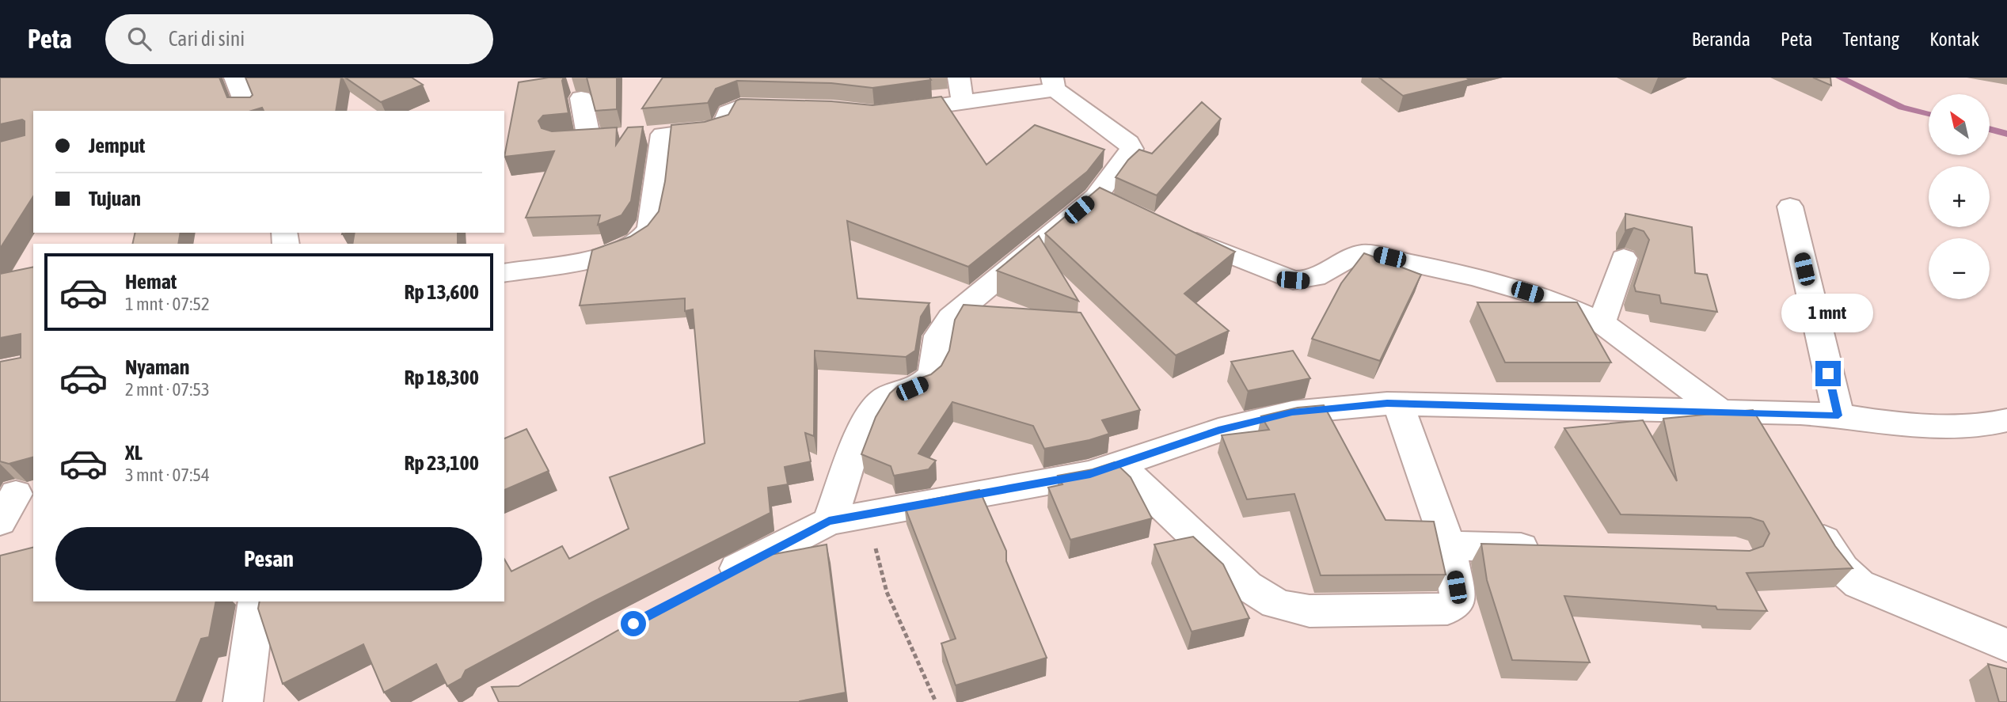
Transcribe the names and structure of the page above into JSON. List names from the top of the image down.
{
  "north": "top left",
  "page": {
    "header": "Peta",
    "search": "Cari di sini",
    "nav": [
      "Beranda",
      "Peta",
      "Tentang",
      "Kontak"
    ],
    "map_buttons": ["+", "−"],
    "banner": ["Jemput", "Tujuan"],
    "list": [
      {
        "name": "Hemat",
        "note": "1 mnt · 07:52",
        "value": "Rp 13,600"
      },
      {
        "name": "Nyaman",
        "note": "2 mnt · 07:53",
        "value": "Rp 18,300"
      },
      {
        "name": "XL",
        "note": "3 mnt · 07:54",
        "value": "Rp 23,100"
      }
    ],
    "bubble": "1 mnt",
    "buttons": "Pesan"
  }
}
